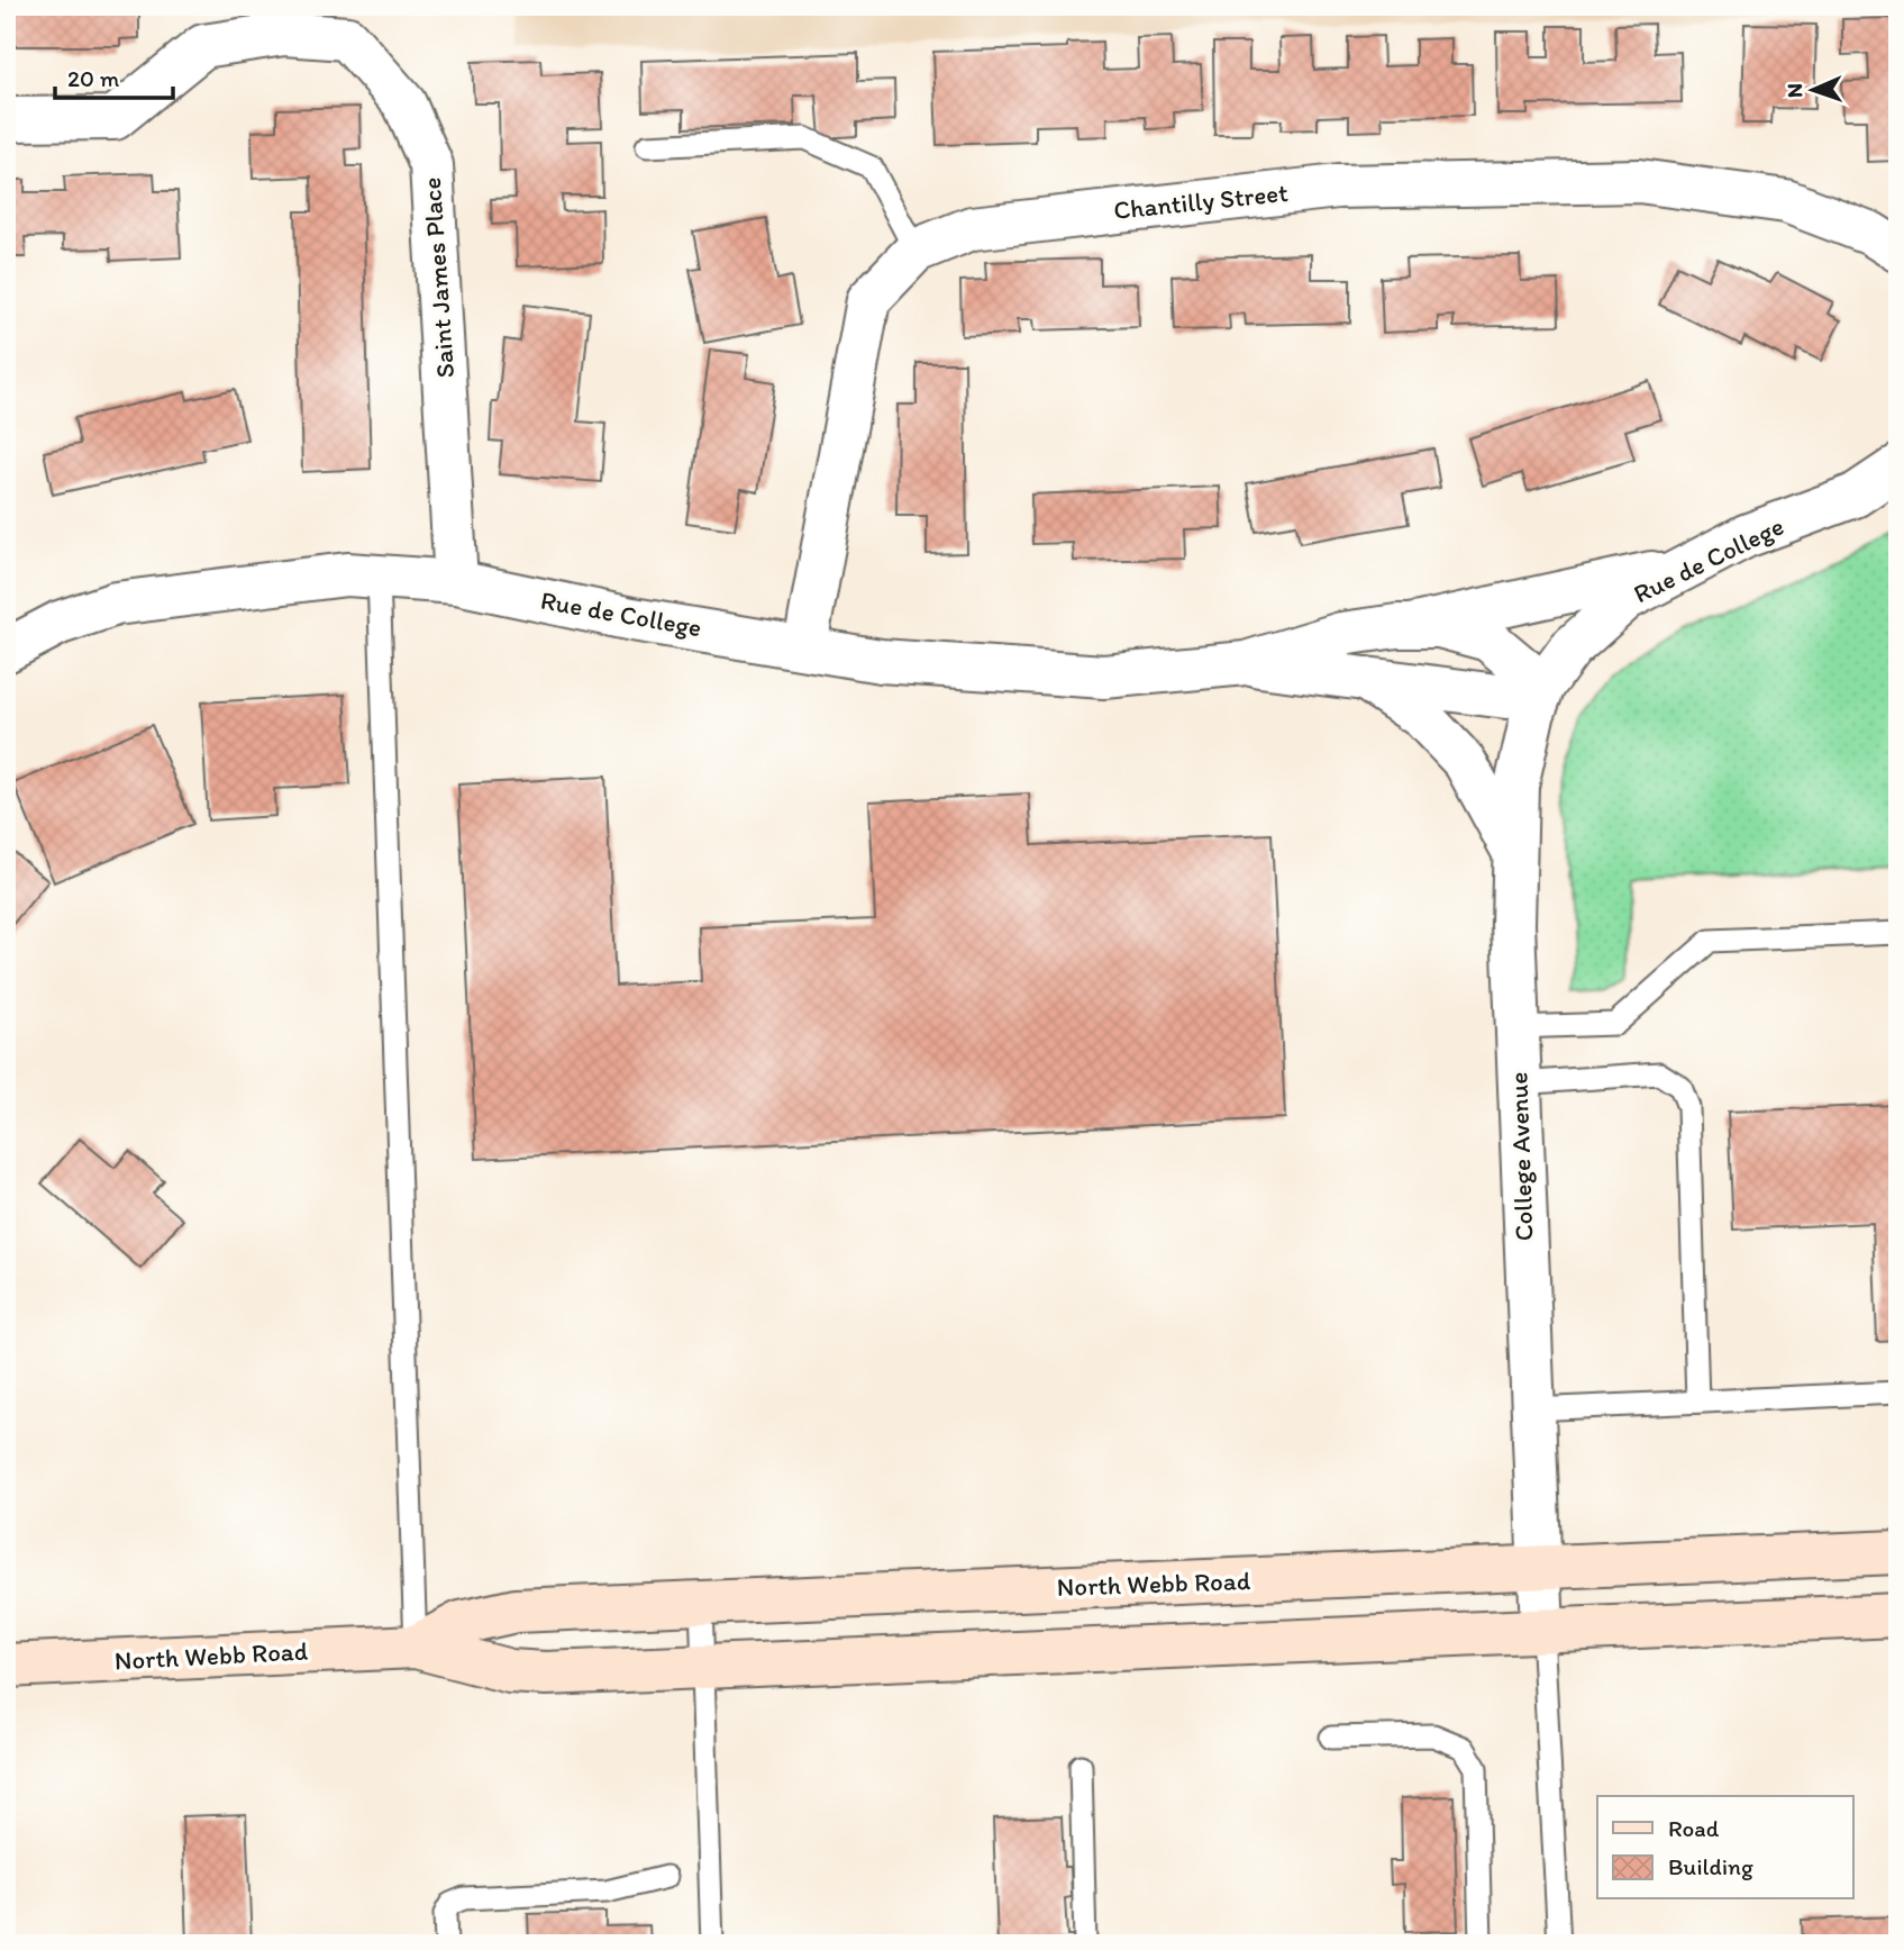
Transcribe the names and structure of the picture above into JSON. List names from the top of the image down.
{
  "streets": {
    "main road": ["North Webb Road"],
    "street": [
      "Chantilly Street",
      "Saint James Place",
      "Rue de College",
      "College Avenue"
    ]
  },
  "crossings": [
    ["Chantilly Street", "Rue de College"],
    ["Saint James Place", "Rue de College"],
    ["Rue de College", "College Avenue"],
    ["College Avenue", "North Webb Road"]
  ],
  "legend": ["Road", "Building"],
  "scale_bar": "20 m",
  "north": "left"
}
